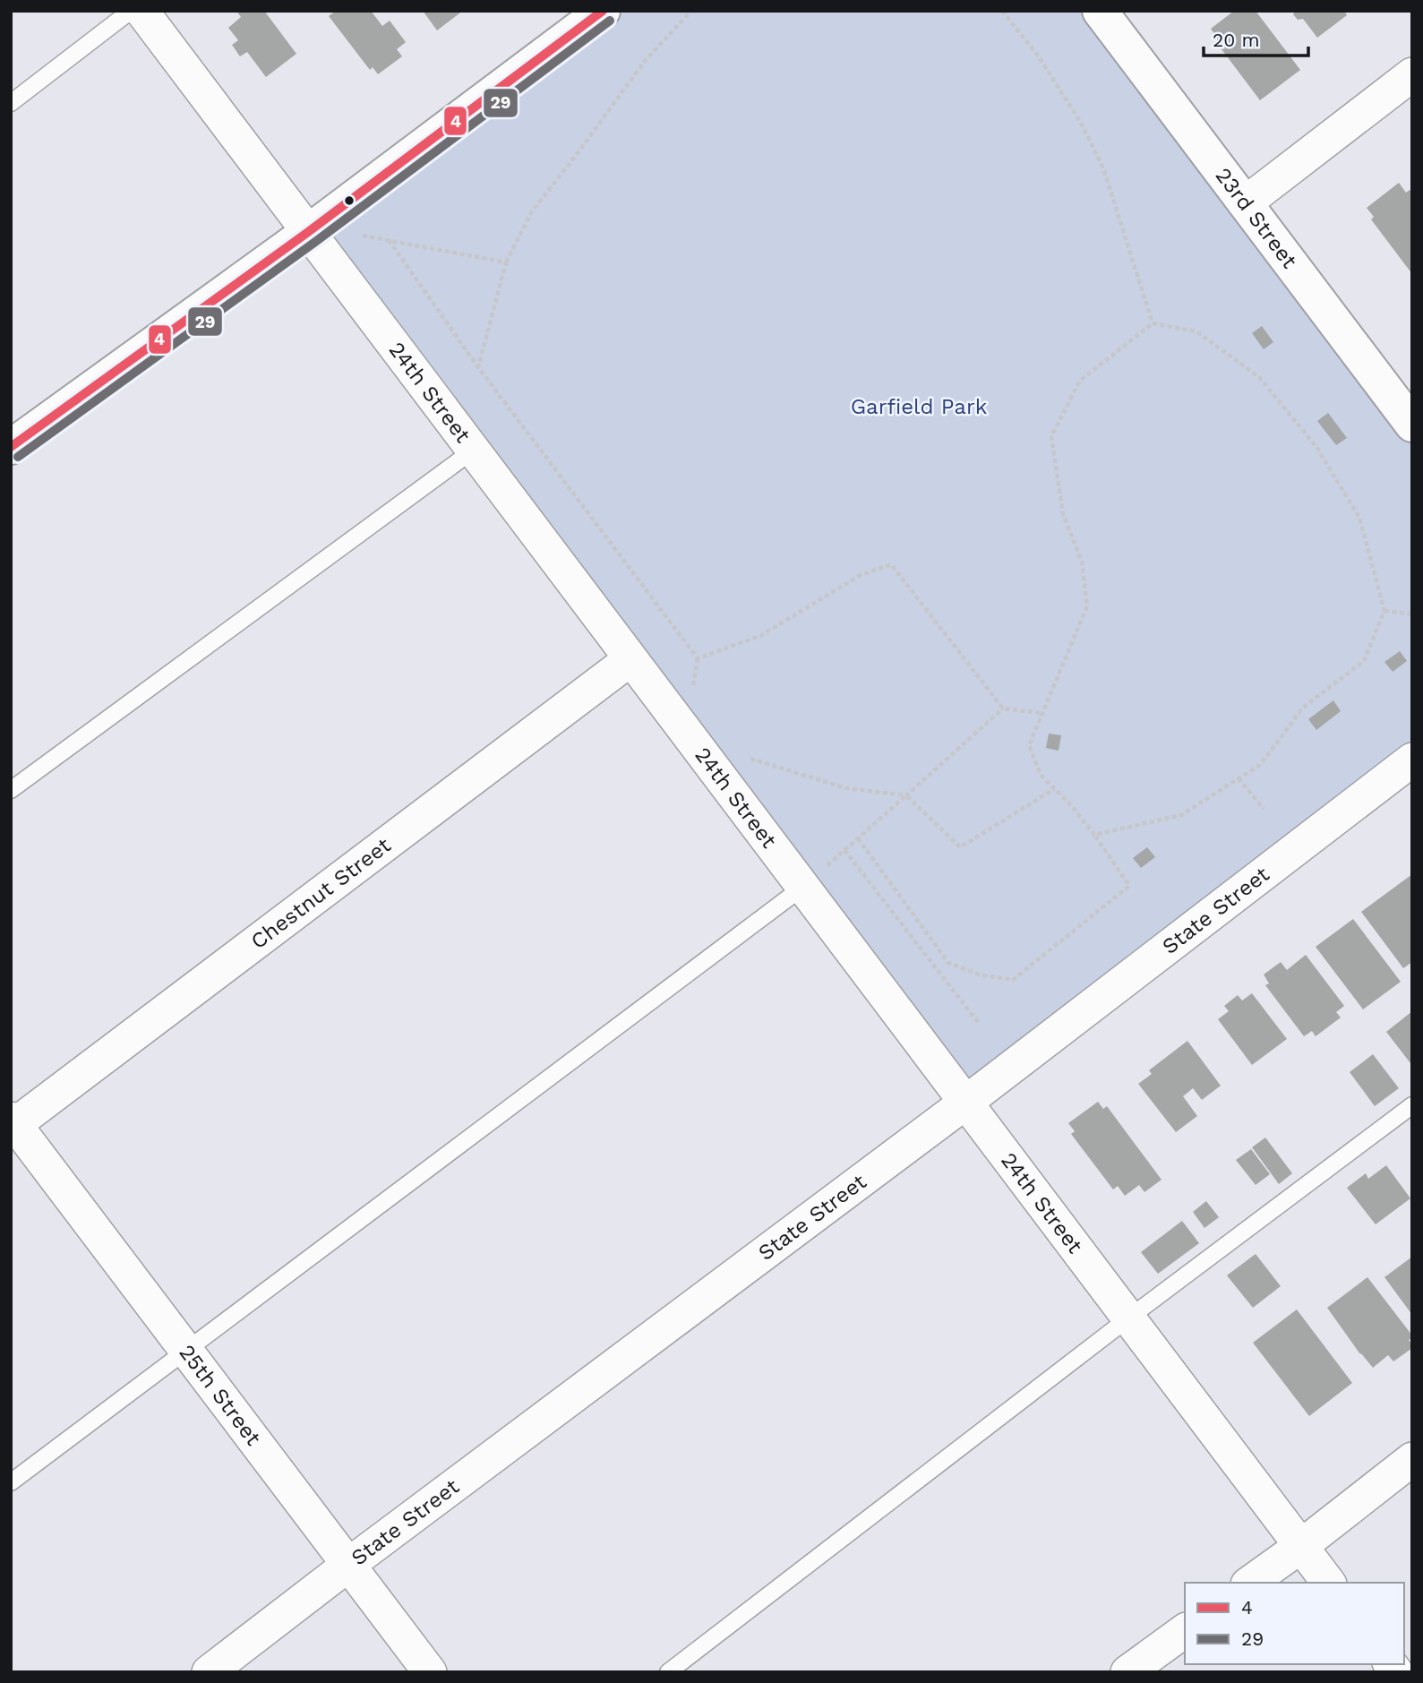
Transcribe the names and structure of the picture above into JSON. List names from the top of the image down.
{
  "streets": {
    "main road": ["23rd Street"],
    "street": [
      "24th Street",
      "Chestnut Street",
      "State Street",
      "25th Street"
    ]
  },
  "crossings": [
    ["24th Street", "Chestnut Street"],
    ["24th Street", "State Street"],
    ["Chestnut Street", "25th Street"],
    ["State Street", "25th Street"]
  ],
  "parks": ["Garfield Park"],
  "lines": ["transit line 4", "transit line 29"],
  "legend": ["4", "29"],
  "scale_bar": "20 m"
}
